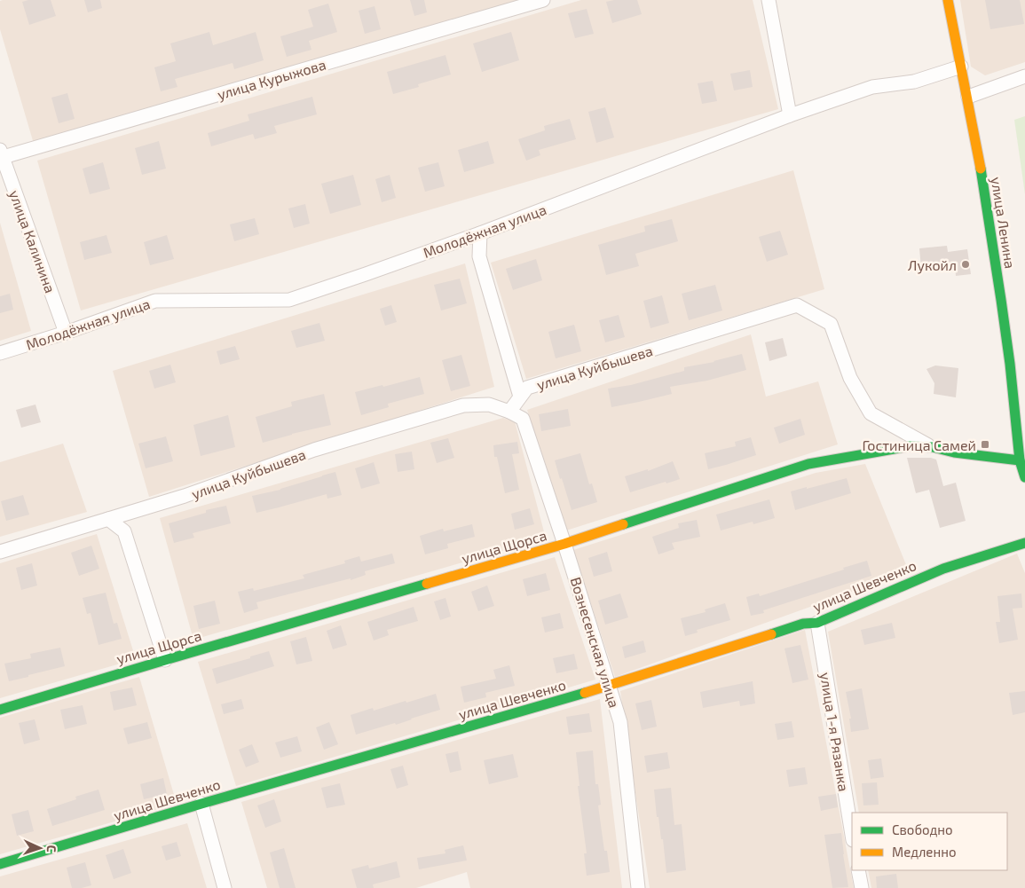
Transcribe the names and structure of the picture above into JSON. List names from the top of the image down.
{
  "streets": {
    "street": [
      "улица Курыжова",
      "улица Ленина",
      "Молодёжная улица",
      "улица Калинина",
      "улица Куйбышева",
      "улица Щорса",
      "улица Шевченко",
      "Вознесенская улица",
      "улица 1-я Рязанка"
    ]
  },
  "crossings": [
    ["улица Курыжова", "улица Калинина"],
    ["улица Ленина", "Молодёжная улица"],
    ["улица Ленина", "улица Щорса"],
    ["Молодёжная улица", "улица Калинина"],
    ["улица Куйбышева", "улица Щорса"],
    ["улица Куйбышева", "Вознесенская улица"],
    ["улица Щорса", "Вознесенская улица"],
    ["улица Шевченко", "Вознесенская улица"],
    ["улица Шевченко", "улица 1-я Рязанка"]
  ],
  "places": {
    "other": ["Лукойл"],
    "transit": ["Гостиница Самей"]
  },
  "legend": ["Свободно", "Медленно"],
  "north": "right"
}
